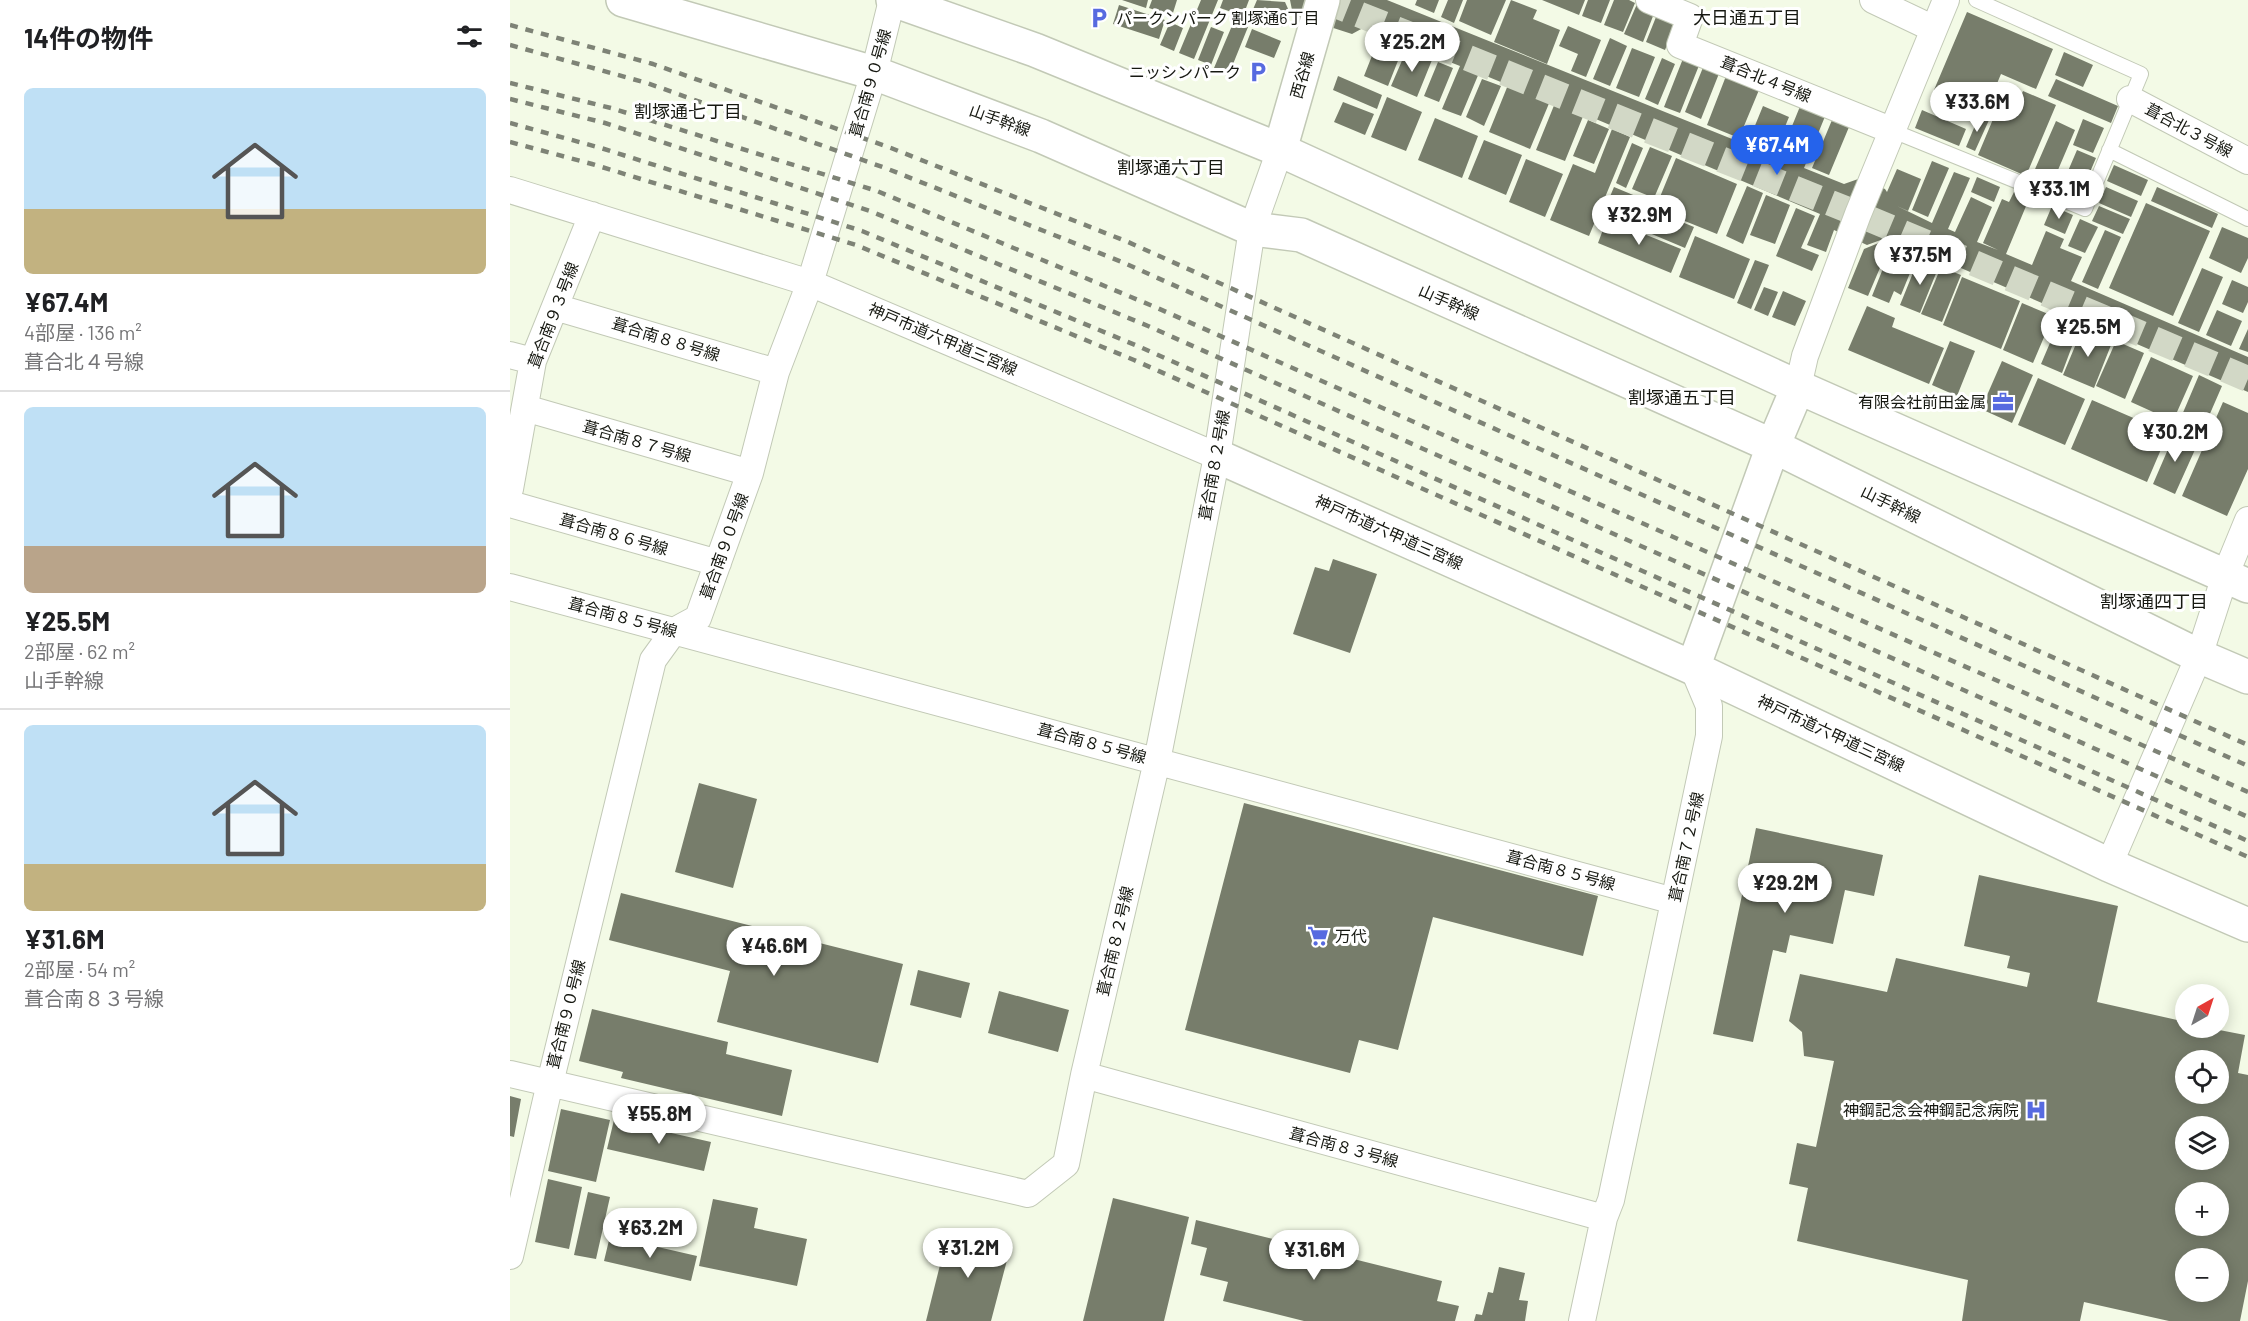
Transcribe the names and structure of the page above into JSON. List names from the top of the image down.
{
  "streets": {
    "street": [
      "西谷線",
      "葺合北４号線",
      "葺合南９０号線",
      "山手幹線",
      "葺合北３号線",
      "葺合南９３号線",
      "葺合南８８号線",
      "神戸市道六甲道三宮線",
      "葺合南８７号線",
      "葺合南８２号線",
      "葺合南８６号線",
      "葺合南８５号線",
      "葺合南７２号線",
      "葺合南８３号線"
    ]
  },
  "crossings": [
    ["西谷線", "葺合南８２号線"],
    ["葺合北４号線", "葺合北３号線"],
    ["葺合南９０号線", "山手幹線"],
    ["葺合南９０号線", "葺合南８８号線"],
    ["葺合南９０号線", "神戸市道六甲道三宮線"],
    ["葺合南９０号線", "葺合南８７号線"],
    ["葺合南９０号線", "葺合南８２号線"],
    ["葺合南９０号線", "葺合南８６号線"],
    ["葺合南９０号線", "葺合南８５号線"],
    ["山手幹線", "葺合南８２号線"],
    ["葺合南９３号線", "葺合南８８号線"],
    ["葺合南９３号線", "神戸市道六甲道三宮線"],
    ["葺合南９３号線", "葺合南８７号線"],
    ["神戸市道六甲道三宮線", "葺合南８２号線"],
    ["神戸市道六甲道三宮線", "葺合南７２号線"],
    ["葺合南８２号線", "葺合南８５号線"],
    ["葺合南８２号線", "葺合南８３号線"],
    ["葺合南８５号線", "葺合南７２号線"],
    ["葺合南７２号線", "葺合南８３号線"]
  ],
  "districts": [
    "大日通五丁目",
    "割塚通七丁目",
    "割塚通六丁目",
    "割塚通五丁目",
    "割塚通四丁目"
  ],
  "places": {
    "parking": ["パークンパーク 割塚通6丁目", "ニッシンパーク"],
    "office": ["有限会社前田金属"],
    "supermarket": ["万代"],
    "hospital": ["神鋼記念会神鋼記念病院"]
  },
  "north": "top right",
  "page": {
    "heading": "14件の物件",
    "price": [
      "¥25.2M",
      "¥33.6M",
      "¥67.4M",
      "¥33.1M",
      "¥32.9M",
      "¥37.5M",
      "¥25.5M",
      "¥30.2M",
      "¥29.2M",
      "¥46.6M",
      "¥55.8M",
      "¥63.2M",
      "¥31.2M",
      "¥31.6M"
    ],
    "list": [
      {
        "name": "¥67.4M",
        "note": "4部屋 · 136 m² · 葺合北４号線"
      },
      {
        "name": "¥25.5M",
        "note": "2部屋 · 62 m² · 山手幹線"
      },
      {
        "name": "¥31.6M",
        "note": "2部屋 · 54 m² · 葺合南８３号線"
      }
    ],
    "map_buttons": ["+", "−"]
  }
}
